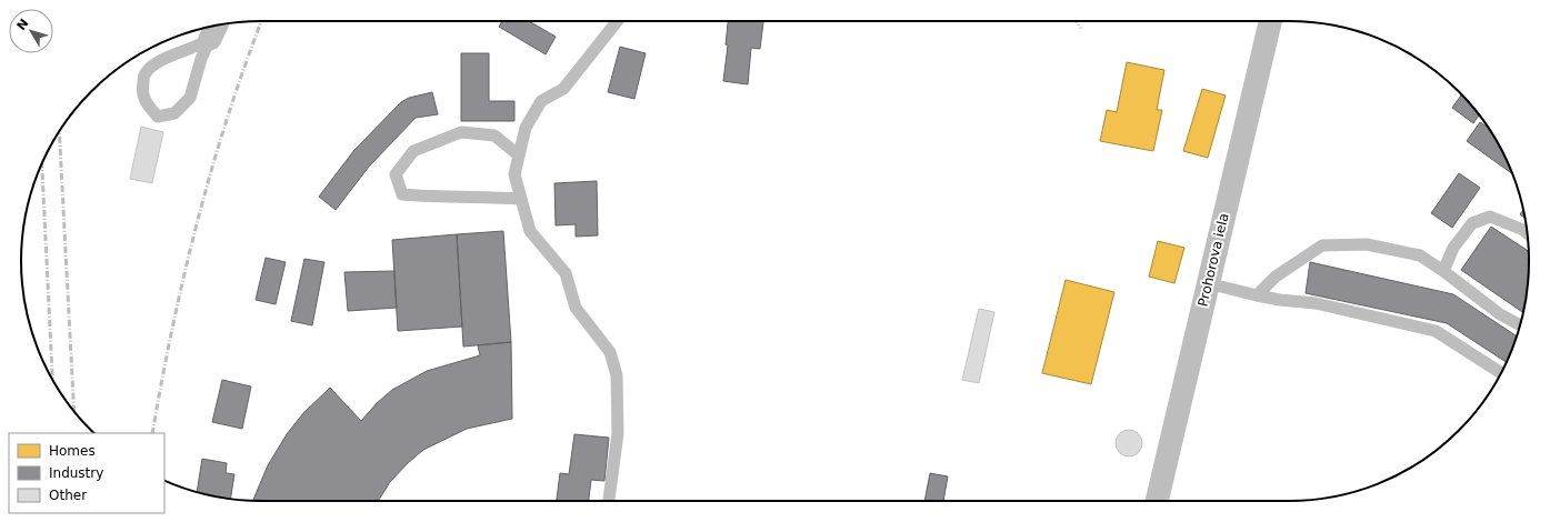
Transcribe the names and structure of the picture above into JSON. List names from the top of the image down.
{
  "streets": {
    "street": ["Prohorova iela"]
  },
  "legend": ["Homes", "Industry", "Other"],
  "north": "top left"
}
